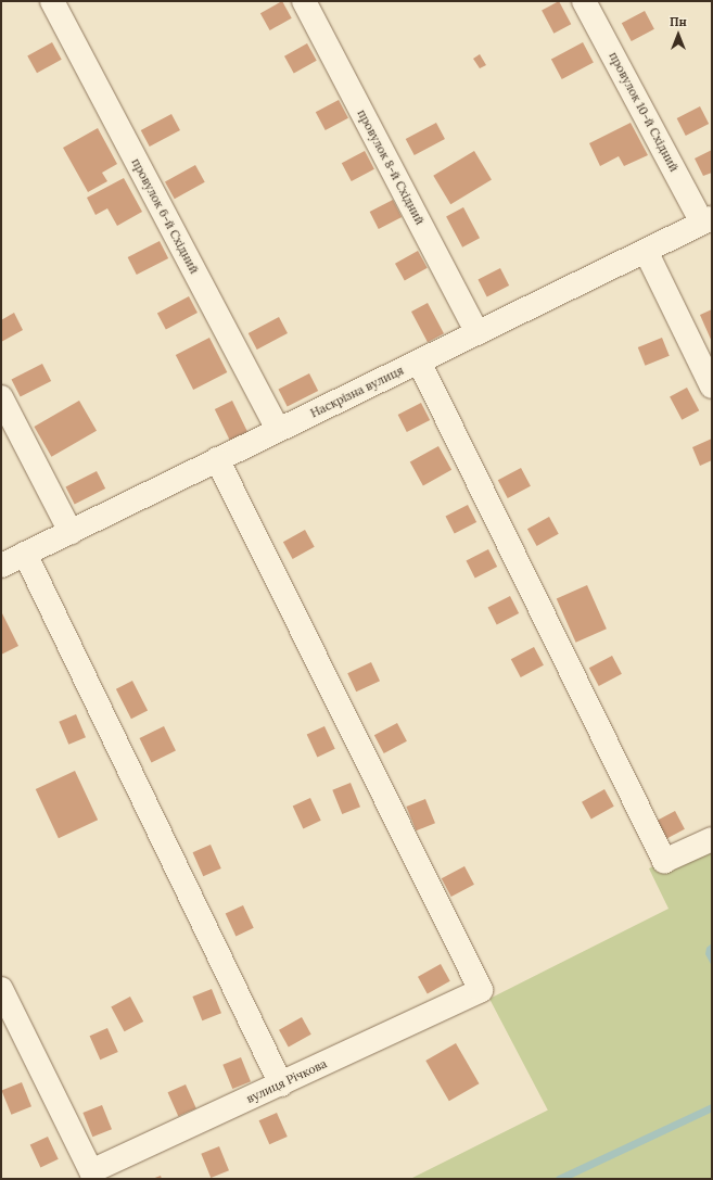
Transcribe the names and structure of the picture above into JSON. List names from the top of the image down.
{
  "streets": {
    "street": [
      "провулок 10-й Східний",
      "провулок 8-й Східний",
      "провулок 6-й Східний",
      "Наскрізна вулиця",
      "вулиця Річкова"
    ]
  },
  "crossings": [
    ["провулок 10-й Східний", "Наскрізна вулиця"],
    ["провулок 8-й Східний", "Наскрізна вулиця"],
    ["провулок 6-й Східний", "Наскрізна вулиця"],
    ["Наскрізна вулиця", "вулиця Річкова"]
  ],
  "north": "top"
}
